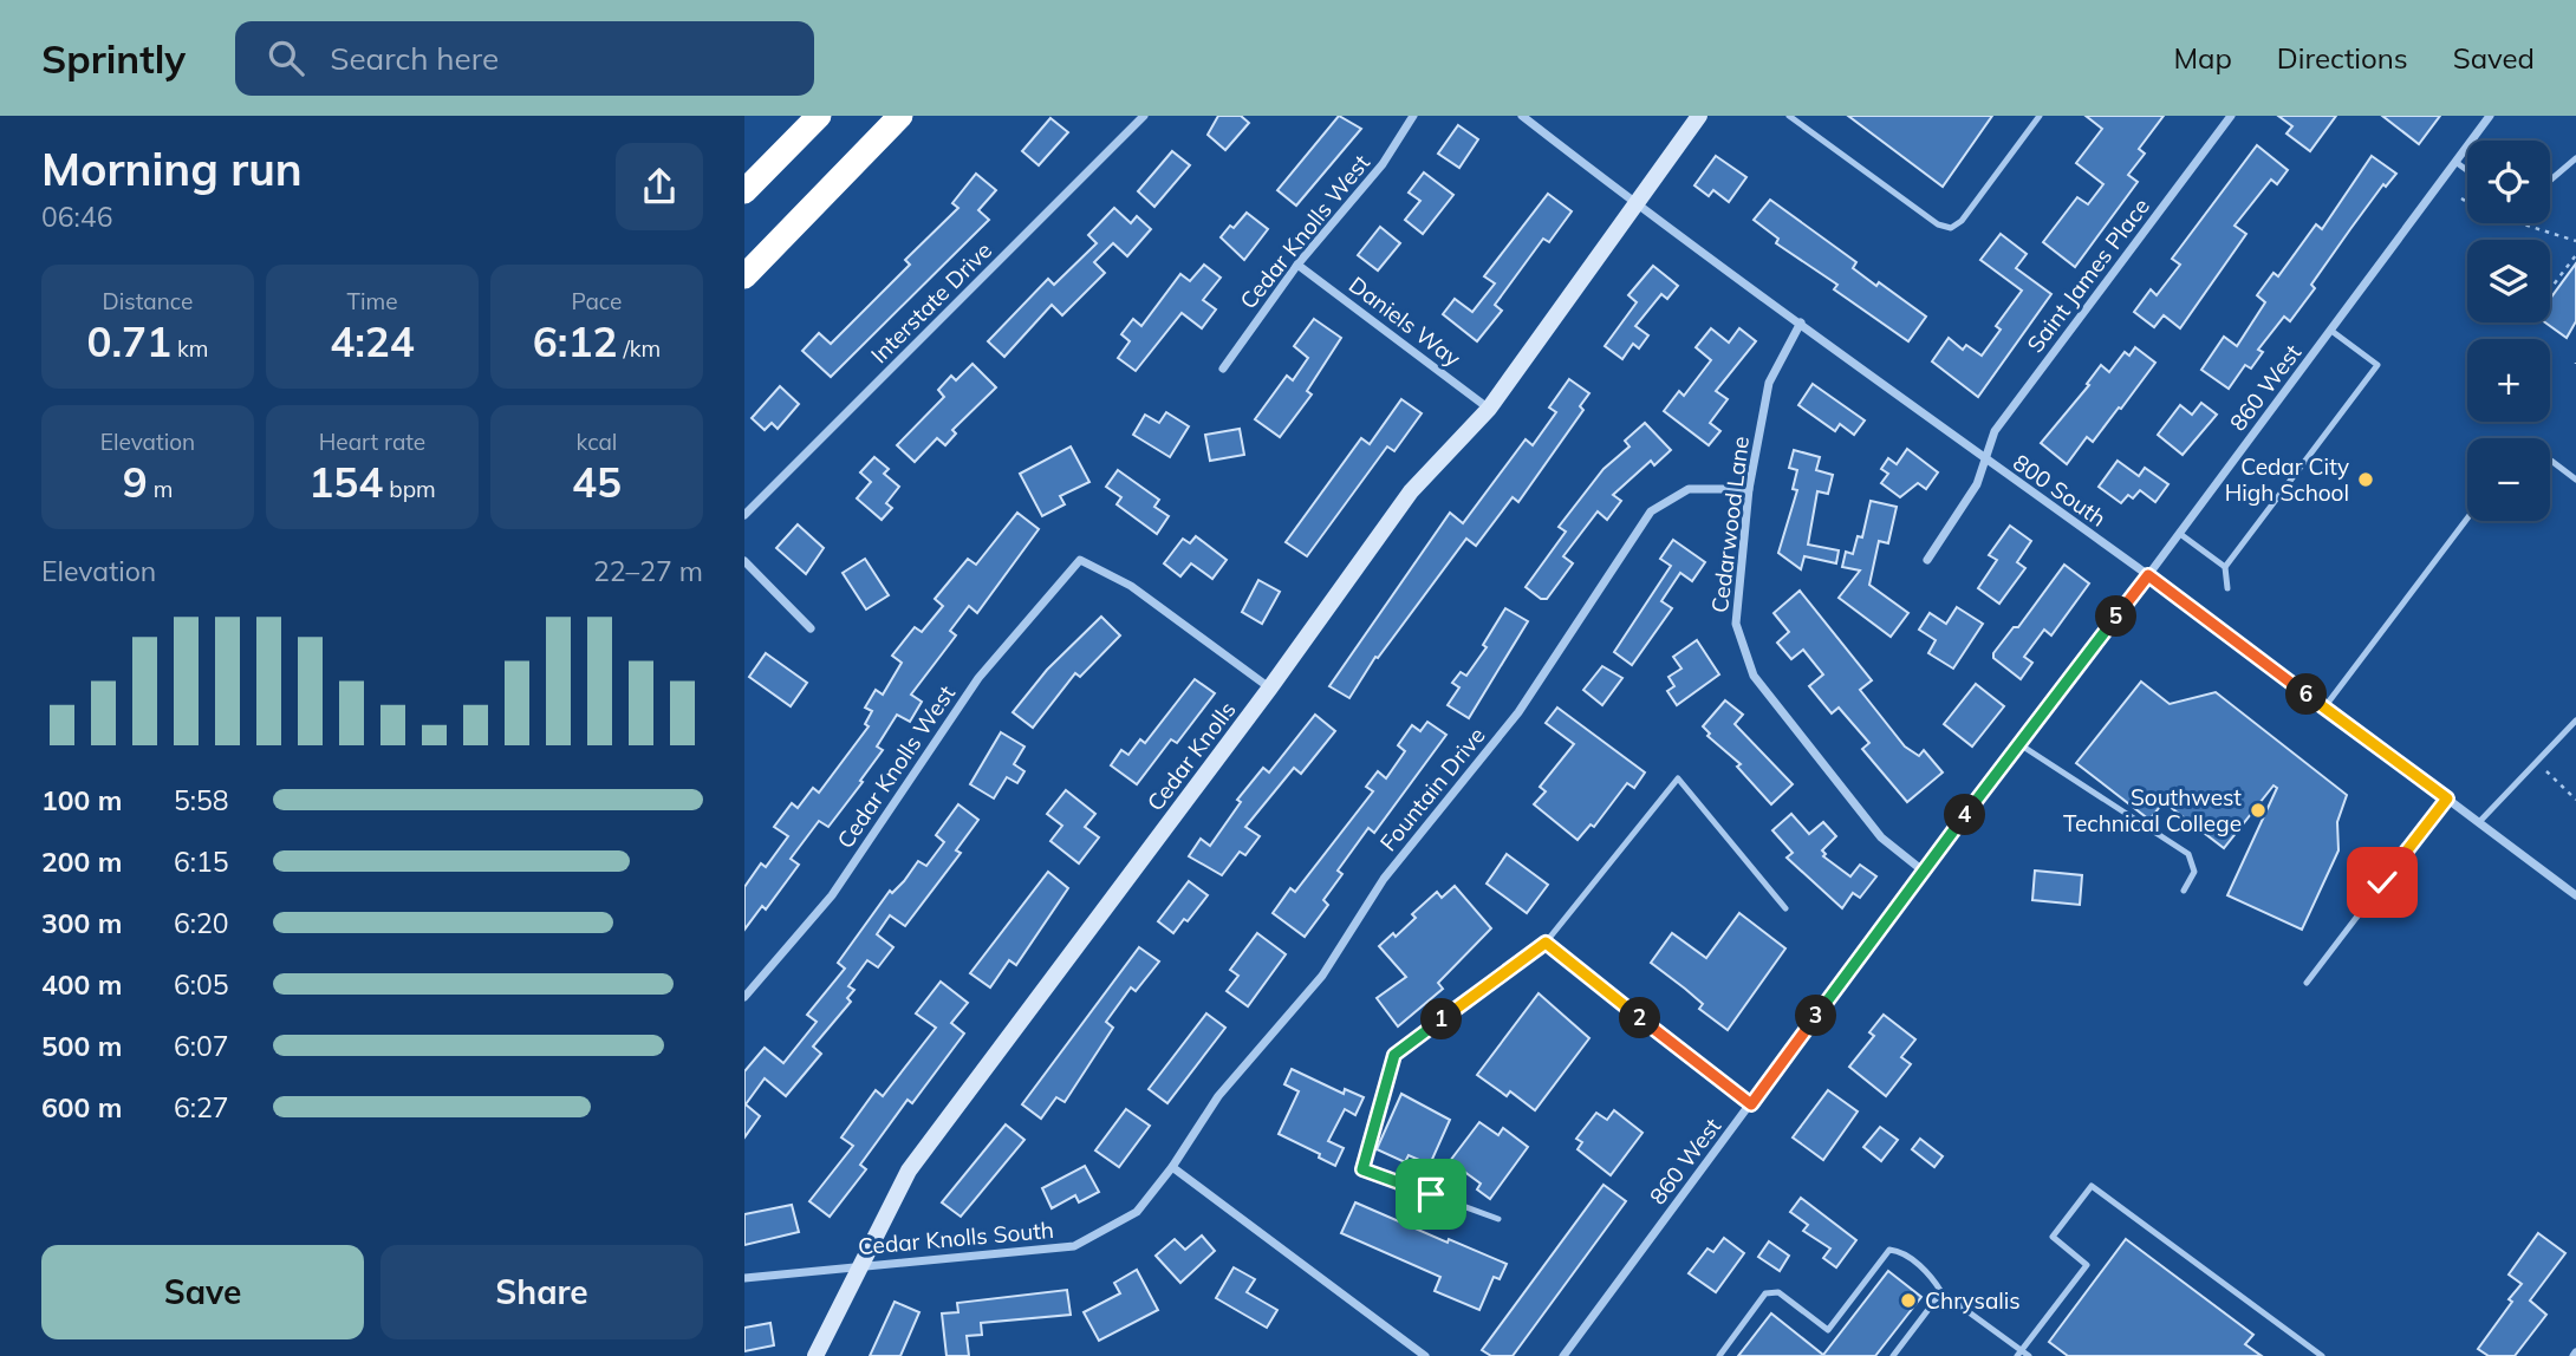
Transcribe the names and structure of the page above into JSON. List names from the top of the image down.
{
  "streets": {
    "street": [
      "Cedar Knolls West",
      "Saint James Place",
      "Interstate Drive",
      "Daniels Way",
      "860 West",
      "800 South",
      "Cedarwood Lane",
      "Cedar Knolls",
      "Fountain Drive",
      "Cedar Knolls South"
    ]
  },
  "crossings": [
    ["Cedar Knolls West", "Daniels Way"],
    ["Cedar Knolls West", "Cedar Knolls"],
    ["Saint James Place", "800 South"],
    ["Daniels Way", "Cedar Knolls"],
    ["860 West", "800 South"],
    ["860 West", "Cedarwood Lane"],
    ["800 South", "Cedarwood Lane"],
    ["800 South", "Cedar Knolls"],
    ["Cedarwood Lane", "Fountain Drive"],
    ["Cedar Knolls", "Cedar Knolls South"],
    ["Fountain Drive", "Cedar Knolls South"]
  ],
  "places": ["Cedar City High School", "Southwest Technical College", "Chrysalis"],
  "page": {
    "header": "Sprintly",
    "search": "Search here",
    "nav": ["Map", "Directions", "Saved"],
    "heading": ["Morning run", "06:46"],
    "map_buttons": ["+", "−"],
    "stats": [
      ["Distance", "0.71 km"],
      ["Time", "4:24"],
      ["Pace", "6:12 /km"],
      ["Elevation", "9 m"],
      ["Heart rate", "154 bpm"],
      ["kcal", "45"]
    ],
    "chart": ["Elevation", "22–27 m"],
    "pins": [
      "5",
      "6",
      "4",
      "3",
      "2",
      "1"
    ],
    "list": [
      {
        "name": "100 m",
        "note": "5:58"
      },
      {
        "name": "200 m",
        "note": "6:15"
      },
      {
        "name": "300 m",
        "note": "6:20"
      },
      {
        "name": "400 m",
        "note": "6:05"
      },
      {
        "name": "500 m",
        "note": "6:07"
      },
      {
        "name": "600 m",
        "note": "6:27"
      }
    ],
    "buttons": ["Save", "Share"]
  }
}
